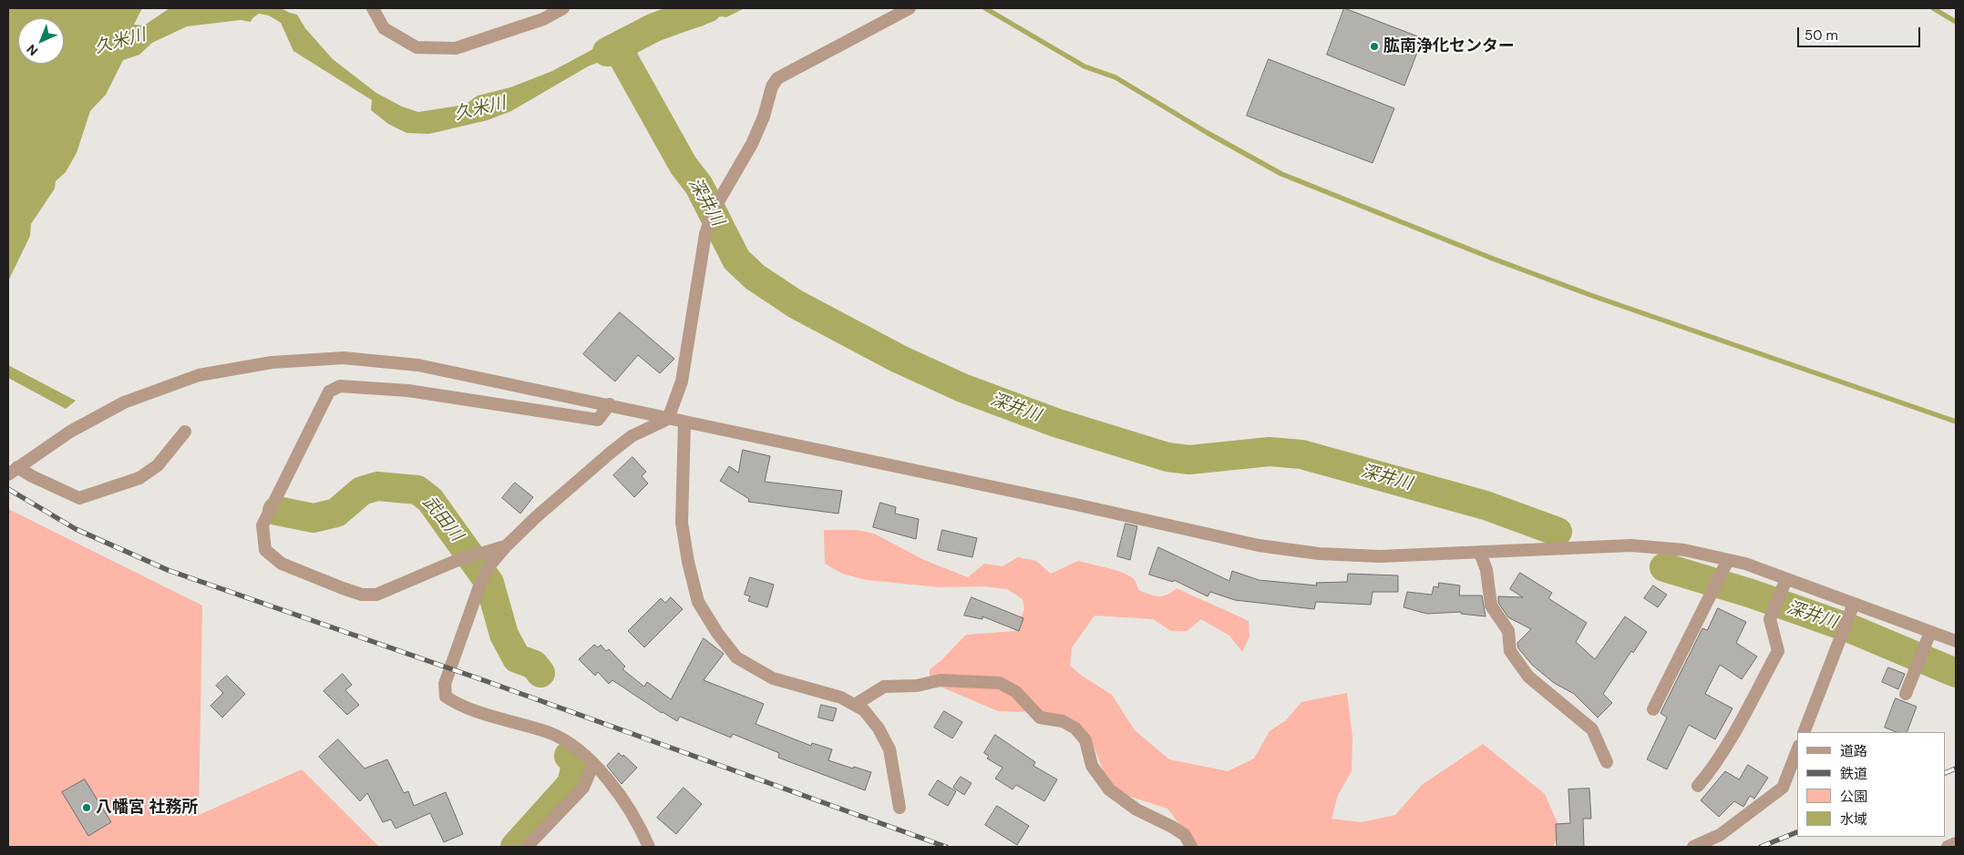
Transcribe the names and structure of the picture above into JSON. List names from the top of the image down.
{
  "water": ["久米川", "深井川", "武田川"],
  "places": ["肱南浄化センター", "八幡宮 社務所"],
  "legend": [
    "道路",
    "鉄道",
    "公園",
    "水域"
  ],
  "scale_bar": "50 m",
  "north": "bottom left"
}
